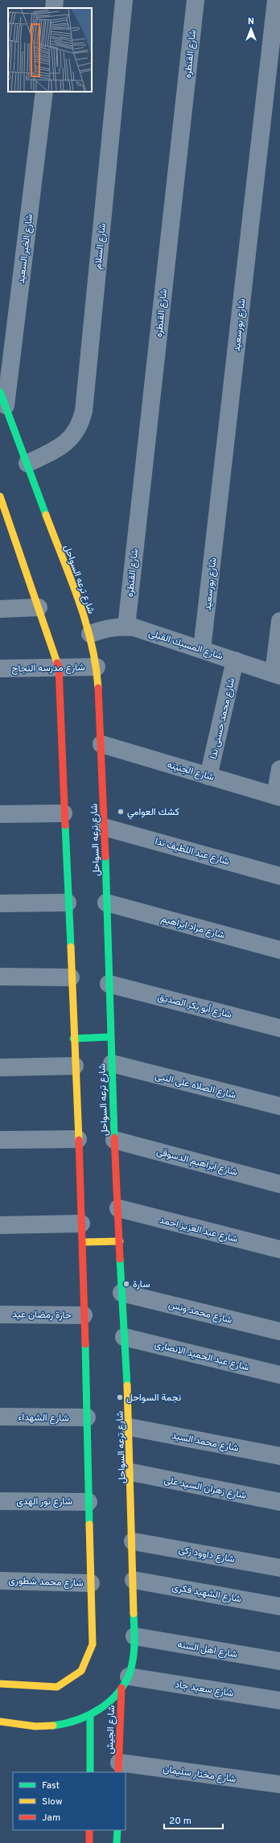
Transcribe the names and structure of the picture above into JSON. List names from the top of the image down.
{
  "streets": {
    "main road": ["شارع ترعه السواحل", "شارع الجيش"],
    "street": [
      "شارع القنطره",
      "شارع السلام",
      "شارع الخبر السعيد",
      "شارع بورسعيد",
      "شارع المسبك القبلى",
      "شارع مدرسه النجاح",
      "شارع محمد حسنى ندا",
      "شارع الجنينه",
      "شارع عبد اللطيف ندا",
      "شارع مراد ابراهيم",
      "شارع أبو بكر الصديق",
      "شارع الصلاه على النبى",
      "شارع ابراهيم الدسوقى",
      "شارع عبد العزيز احمد",
      "شارع محمد ونس",
      "حارة رمضان عيد",
      "شارع عبد الحميد الانصارى",
      "شارع الشهداء",
      "شارع محمد السيد",
      "شارع زهران السيد على",
      "شارع نور الهدى",
      "شارع داوود زكى",
      "شارع محمد شطورى",
      "شارع الشهيد فكرى",
      "شارع اهل السنه",
      "شارع سعيد جاد",
      "شارع مختار سليمان"
    ]
  },
  "crossings": [
    ["شارع القنطره", "شارع المسبك القبلى"],
    ["شارع السلام", "شارع ترعه السواحل"],
    ["شارع الخبر السعيد", "شارع ترعه السواحل"],
    ["شارع بورسعيد", "شارع المسبك القبلى"],
    ["شارع ترعه السواحل", "شارع المسبك القبلى"],
    ["شارع ترعه السواحل", "شارع مدرسه النجاح"],
    ["شارع ترعه السواحل", "شارع الجنينه"],
    ["شارع ترعه السواحل", "شارع عبد اللطيف ندا"],
    ["شارع ترعه السواحل", "شارع مراد ابراهيم"],
    ["شارع ترعه السواحل", "شارع أبو بكر الصديق"],
    ["شارع ترعه السواحل", "شارع الصلاه على النبى"],
    ["شارع ترعه السواحل", "شارع ابراهيم الدسوقى"],
    ["شارع ترعه السواحل", "شارع عبد العزيز احمد"],
    ["شارع ترعه السواحل", "شارع محمد ونس"],
    ["شارع ترعه السواحل", "شارع عبد الحميد الانصارى"],
    ["شارع ترعه السواحل", "شارع محمد السيد"],
    ["شارع ترعه السواحل", "شارع زهران السيد على"],
    ["شارع ترعه السواحل", "شارع داوود زكى"],
    ["شارع ترعه السواحل", "شارع الشهيد فكرى"],
    ["شارع ترعه السواحل", "شارع اهل السنه"],
    ["شارع ترعه السواحل", "شارع سعيد جاد"],
    ["شارع ترعه السواحل", "شارع الجيش"],
    ["شارع المسبك القبلى", "شارع محمد حسنى ندا"],
    ["شارع محمد حسنى ندا", "شارع الجنينه"],
    ["شارع سعيد جاد", "شارع الجيش"],
    ["شارع الجيش", "شارع مختار سليمان"]
  ],
  "places": ["كشك العوامي", "سارة", "نجمة السواحل"],
  "legend": ["Fast", "Slow", "Jam"],
  "scale_bar": "20 m",
  "north": "top"
}
